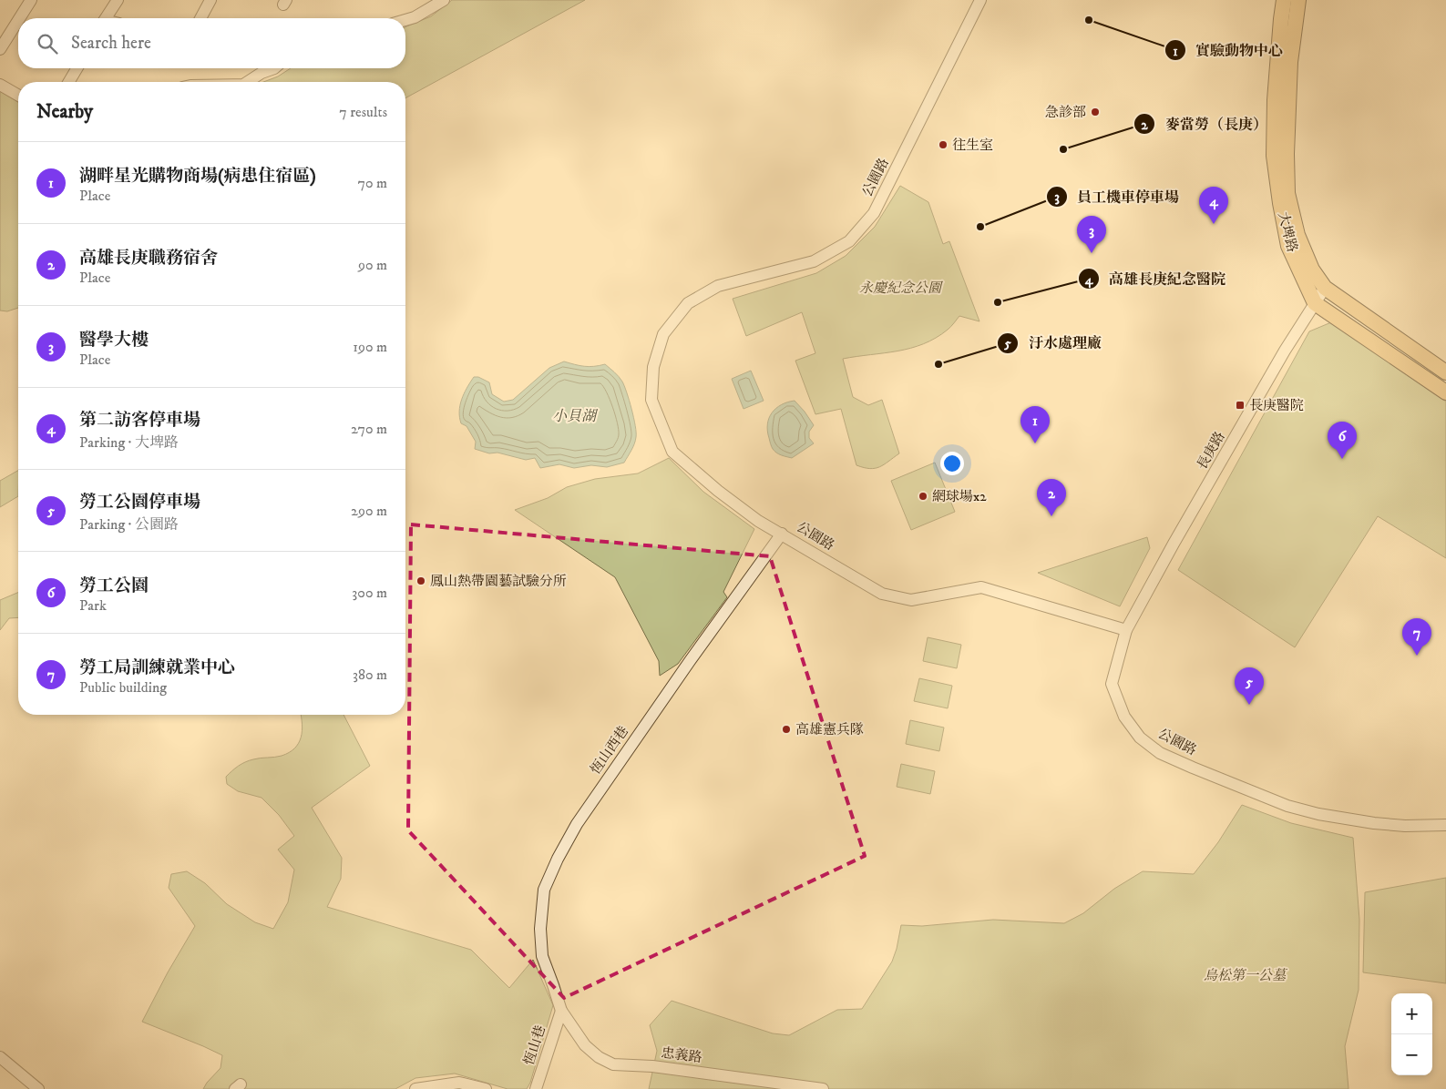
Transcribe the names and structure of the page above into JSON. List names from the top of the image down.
{
  "streets": {
    "main road": ["大埤路"],
    "street": [
      "公園路",
      "長庚路",
      "恆山西巷",
      "恆山巷",
      "忠義路"
    ]
  },
  "crossings": [
    ["公園路", "長庚路"],
    ["公園路", "恆山西巷"],
    ["大埤路", "長庚路"],
    ["恆山西巷", "恆山巷"],
    ["恆山西巷", "忠義路"],
    ["恆山巷", "忠義路"]
  ],
  "water": ["小貝湖"],
  "parks": ["永慶紀念公園", "鳥松第一公墓"],
  "places": {
    "other": [
      "實驗動物中心",
      "急診部",
      "往生室",
      "麥當勞（長庚）",
      "員工機車停車場",
      "高雄長庚紀念醫院",
      "汙水處理廠",
      "網球場x2",
      "鳳山熱帶園藝試驗分所",
      "高雄憲兵隊"
    ],
    "transit": ["長庚醫院"]
  },
  "page": {
    "search": "Search here",
    "heading": ["Nearby", "7 results"],
    "list": [
      {
        "mark": "1",
        "name": "湖畔星光購物商場(病患住宿區)",
        "note": "Place",
        "value": "70 m"
      },
      {
        "mark": "2",
        "name": "高雄長庚職務宿舍",
        "note": "Place",
        "value": "90 m"
      },
      {
        "mark": "3",
        "name": "醫學大樓",
        "note": "Place",
        "value": "190 m"
      },
      {
        "mark": "4",
        "name": "第二訪客停車場",
        "note": "Parking · 大埤路",
        "value": "270 m"
      },
      {
        "mark": "5",
        "name": "勞工公園停車場",
        "note": "Parking · 公園路",
        "value": "290 m"
      },
      {
        "mark": "6",
        "name": "勞工公園",
        "note": "Park",
        "value": "300 m"
      },
      {
        "mark": "7",
        "name": "勞工局訓練就業中心",
        "note": "Public building",
        "value": "380 m"
      }
    ],
    "pins": [
      "4",
      "3",
      "1",
      "6",
      "2",
      "7",
      "5"
    ],
    "map_buttons": ["+", "−"]
  }
}
